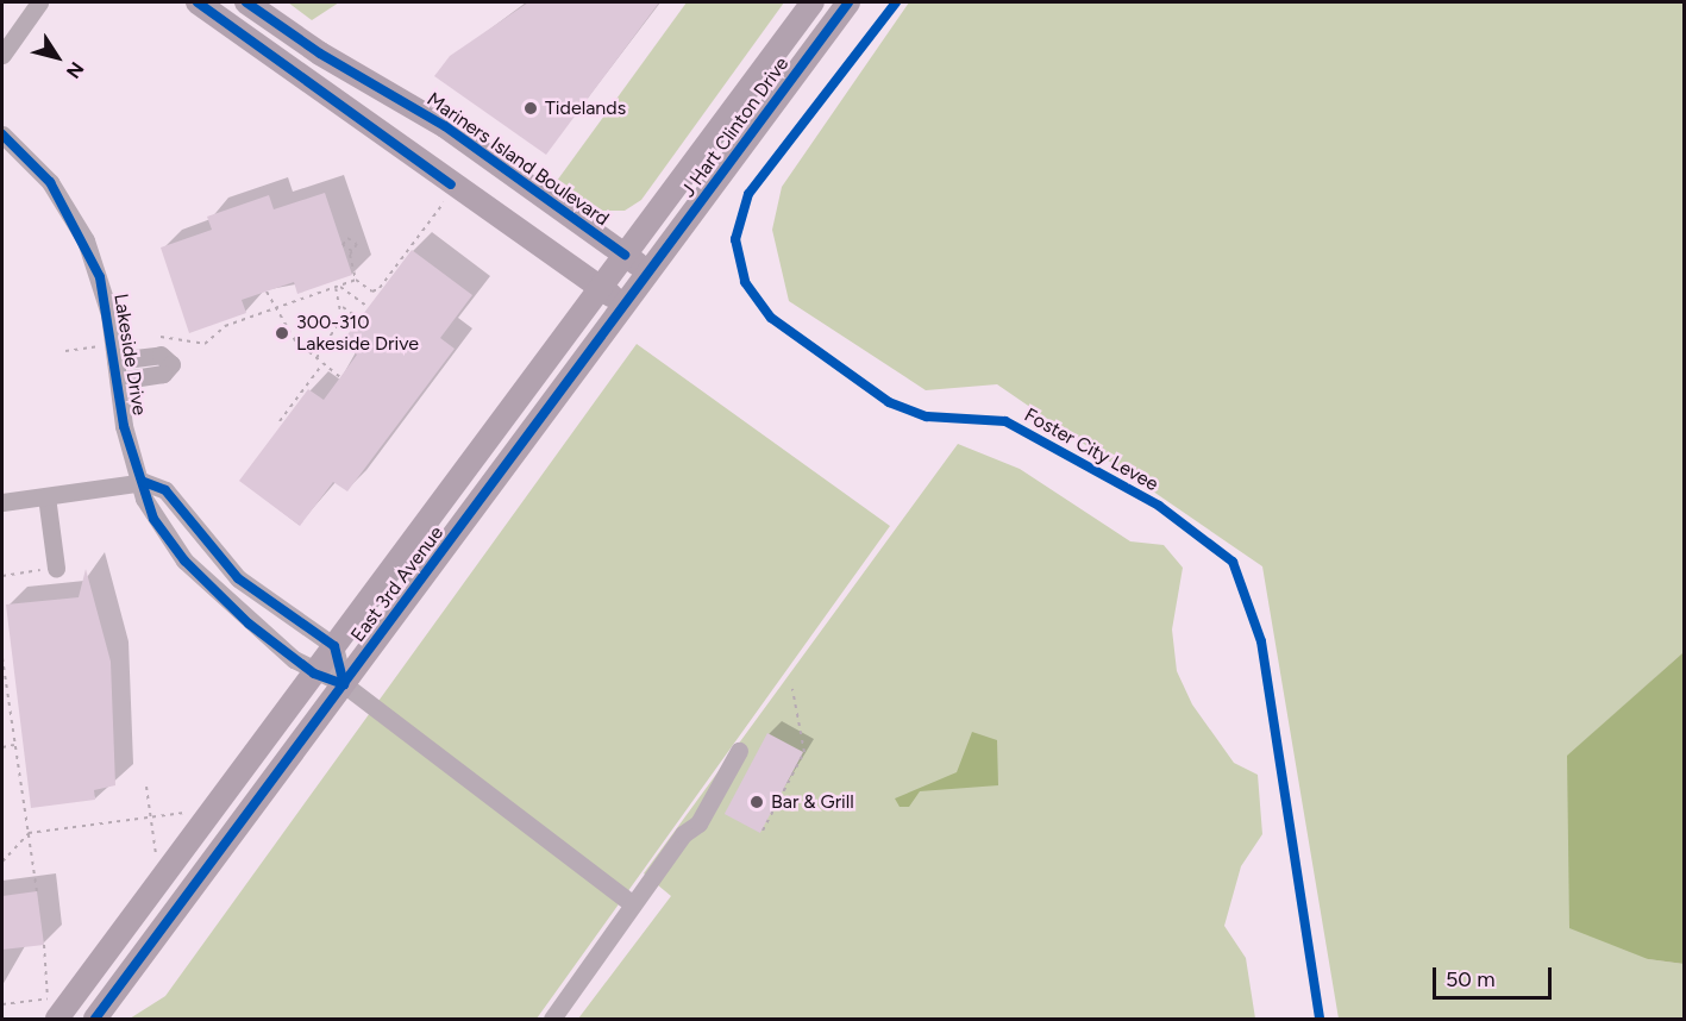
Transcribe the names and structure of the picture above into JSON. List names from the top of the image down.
{
  "streets": {
    "main road": ["J Hart Clinton Drive", "Mariners Island Boulevard", "East 3rd Avenue"],
    "street": ["Lakeside Drive"],
    "cycle path": ["Foster City Levee"]
  },
  "crossings": [
    ["J Hart Clinton Drive", "Mariners Island Boulevard"],
    ["J Hart Clinton Drive", "East 3rd Avenue"],
    ["Mariners Island Boulevard", "East 3rd Avenue"],
    ["Lakeside Drive", "East 3rd Avenue"]
  ],
  "places": ["Tidelands", "300-310 Lakeside Drive", "Bar & Grill"],
  "scale_bar": "50 m",
  "north": "bottom right"
}
